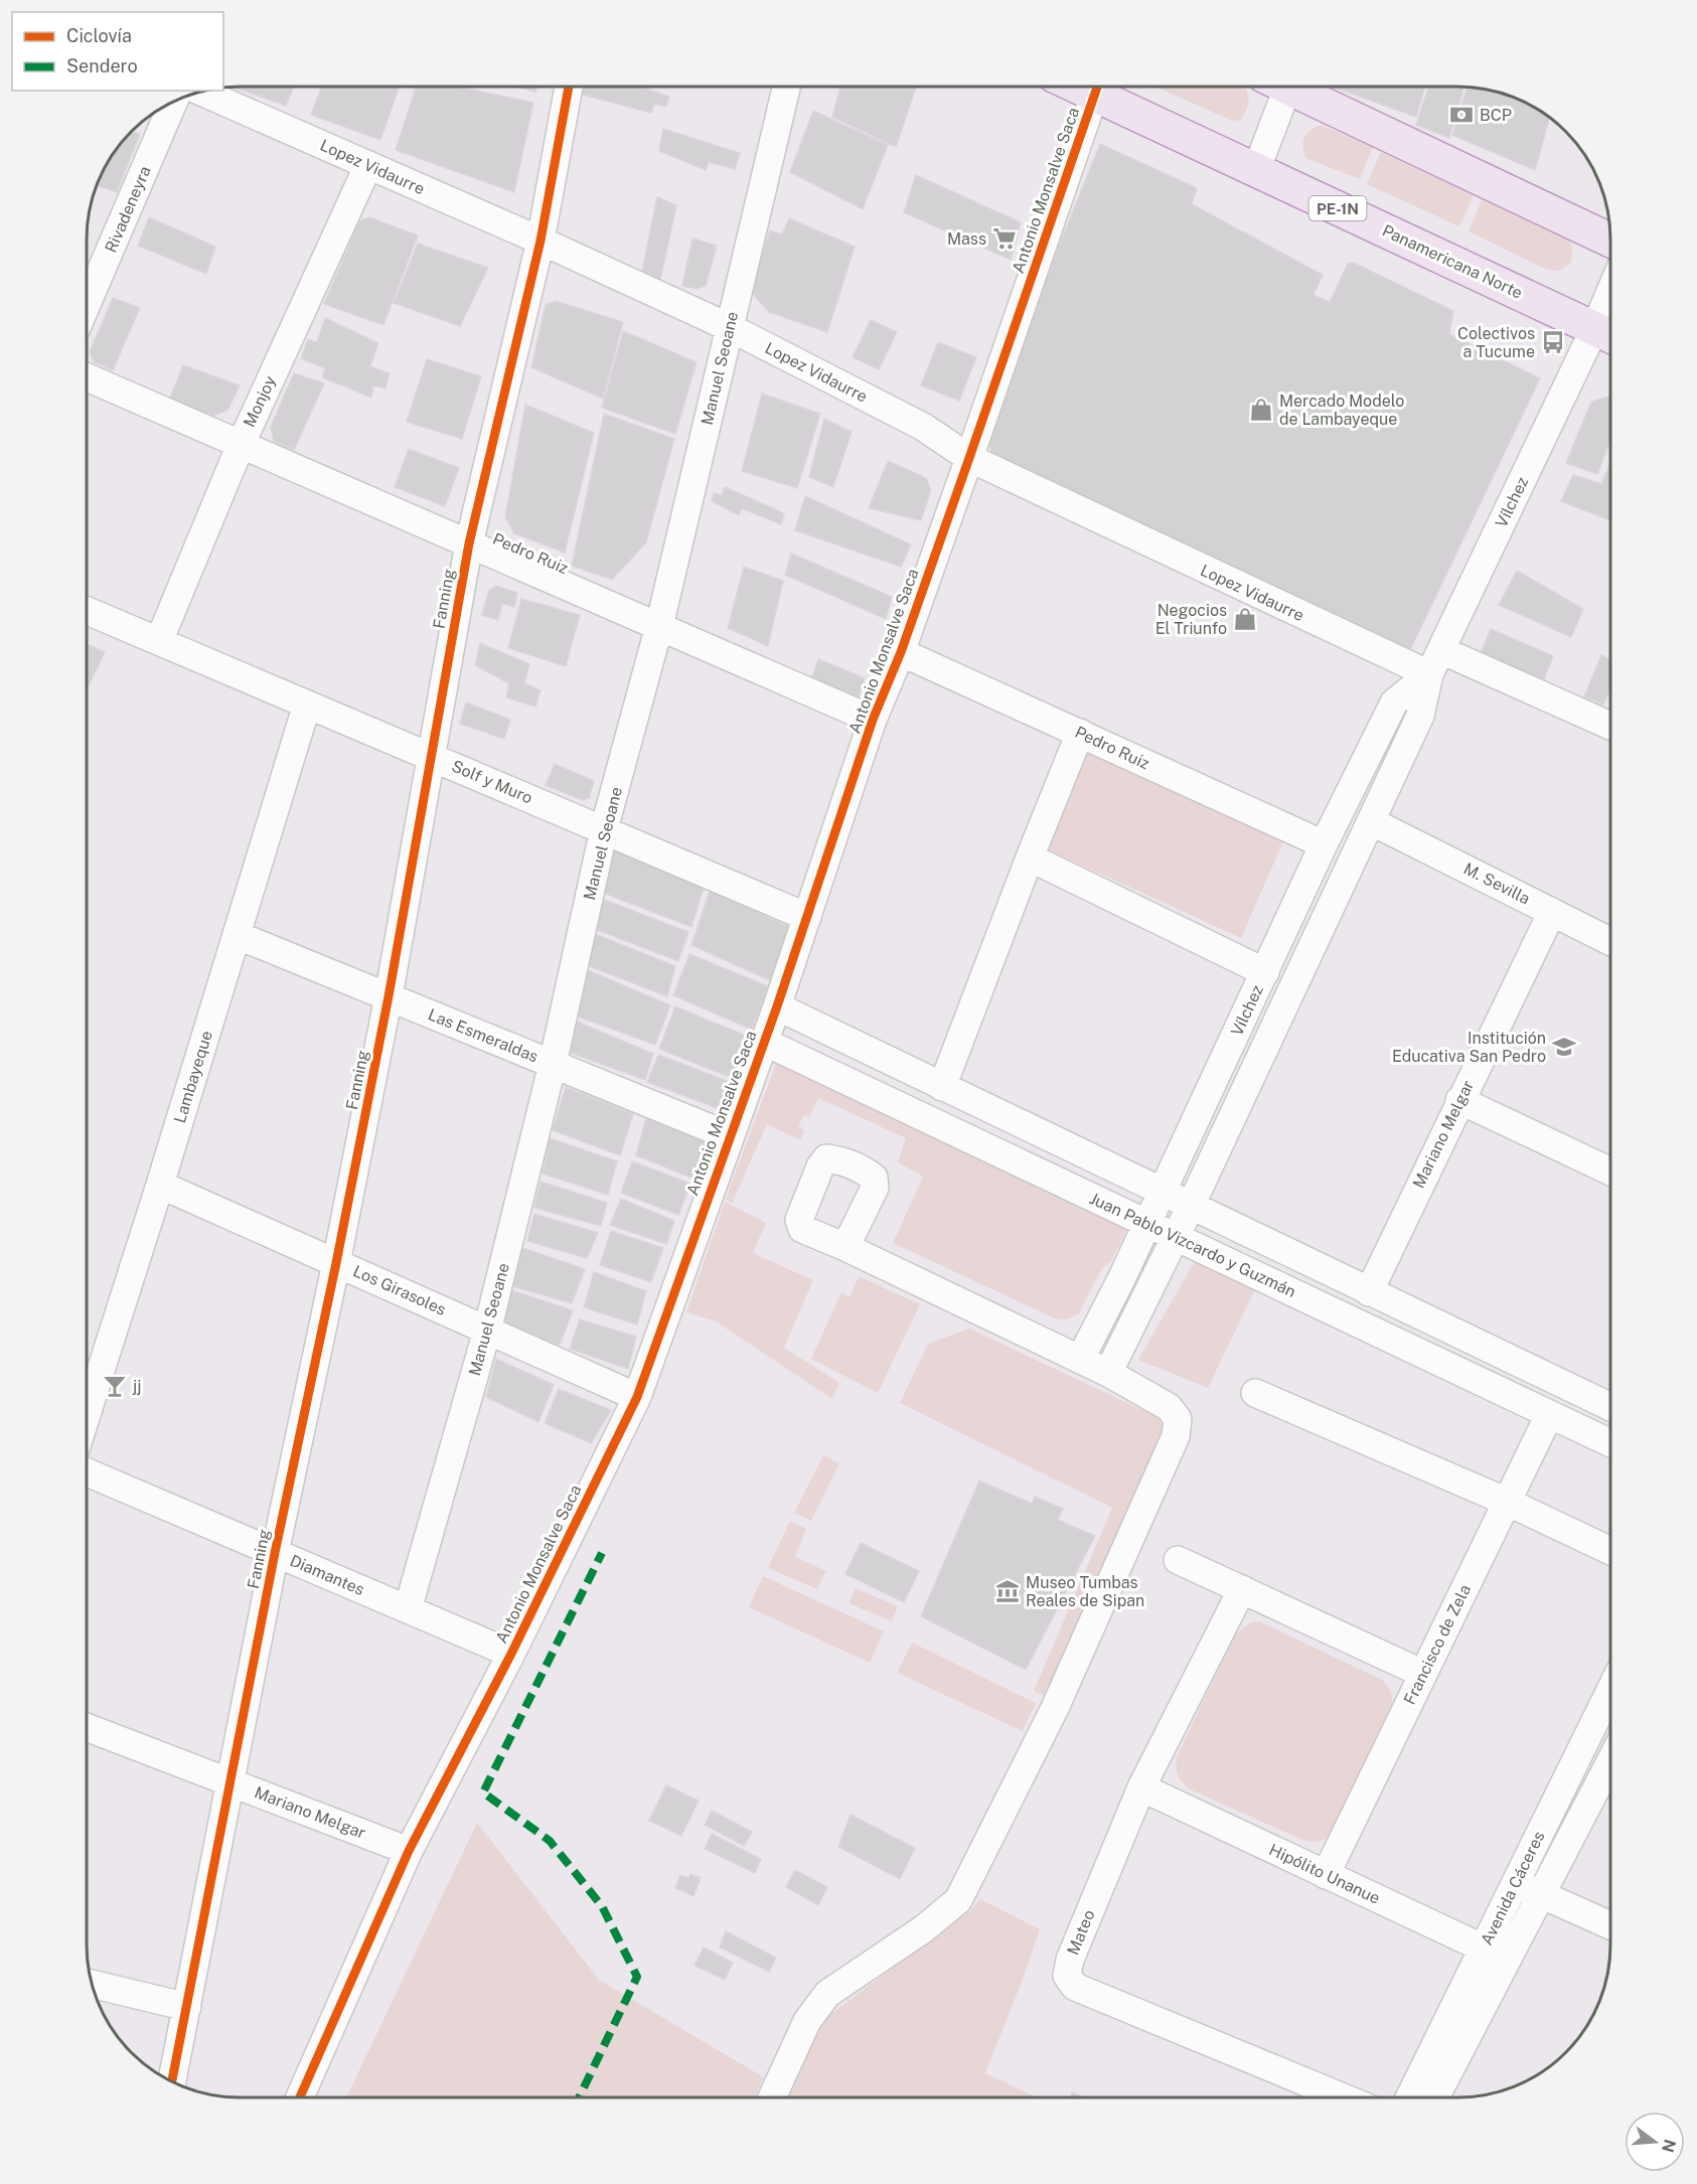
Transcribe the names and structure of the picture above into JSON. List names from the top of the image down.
{
  "streets": {
    "highway": ["PE-1N", "Panamericana Norte"],
    "street": [
      "Lopez Vidaurre",
      "Antonio Monsalve Saca",
      "Rivadeneyra",
      "Manuel Seoane",
      "Monjoy",
      "Vílchez",
      "Pedro Ruiz",
      "Fanning",
      "Solf y Muro",
      "M. Sevilla",
      "Las Esmeraldas",
      "Lambayeque",
      "Mariano Melgar",
      "Juan Pablo Vizcardo y Guzmán",
      "Los Girasoles",
      "Diamantes",
      "Francisco de Zela",
      "Hipólito Unanue",
      "Avenida Cáceres",
      "Mateo"
    ]
  },
  "crossings": [
    ["Lopez Vidaurre", "Antonio Monsalve Saca"],
    ["Lopez Vidaurre", "Manuel Seoane"],
    ["Lopez Vidaurre", "Monjoy"],
    ["Lopez Vidaurre", "Vílchez"],
    ["Lopez Vidaurre", "Fanning"],
    ["Antonio Monsalve Saca", "Pedro Ruiz"],
    ["Antonio Monsalve Saca", "Solf y Muro"],
    ["Antonio Monsalve Saca", "Las Esmeraldas"],
    ["Antonio Monsalve Saca", "Mariano Melgar"],
    ["Antonio Monsalve Saca", "Juan Pablo Vizcardo y Guzmán"],
    ["Antonio Monsalve Saca", "Los Girasoles"],
    ["Antonio Monsalve Saca", "Diamantes"],
    ["Panamericana Norte", "Vílchez"],
    ["Manuel Seoane", "Pedro Ruiz"],
    ["Manuel Seoane", "Solf y Muro"],
    ["Manuel Seoane", "Las Esmeraldas"],
    ["Manuel Seoane", "Los Girasoles"],
    ["Manuel Seoane", "Diamantes"],
    ["Monjoy", "Pedro Ruiz"],
    ["Monjoy", "Solf y Muro"],
    ["Vílchez", "Pedro Ruiz"],
    ["Vílchez", "M. Sevilla"],
    ["Vílchez", "Juan Pablo Vizcardo y Guzmán"],
    ["Pedro Ruiz", "Fanning"],
    ["Fanning", "Solf y Muro"],
    ["Fanning", "Las Esmeraldas"],
    ["Fanning", "Mariano Melgar"],
    ["Fanning", "Los Girasoles"],
    ["Fanning", "Diamantes"],
    ["Solf y Muro", "Lambayeque"],
    ["M. Sevilla", "Mariano Melgar"],
    ["Las Esmeraldas", "Lambayeque"],
    ["Lambayeque", "Los Girasoles"],
    ["Mariano Melgar", "Juan Pablo Vizcardo y Guzmán"],
    ["Juan Pablo Vizcardo y Guzmán", "Francisco de Zela"],
    ["Francisco de Zela", "Hipólito Unanue"],
    ["Hipólito Unanue", "Avenida Cáceres"],
    ["Hipólito Unanue", "Mateo"]
  ],
  "places": {
    "bank": ["BCP"],
    "supermarket": ["Mass"],
    "bus stop": ["Colectivos a Tucume"],
    "shop": ["Mercado Modelo de Lambayeque", "Negocios El Triunfo"],
    "school or university": ["Institución Educativa San Pedro"],
    "bar": ["jj"],
    "museum": ["Museo Tumbas Reales de Sipan"]
  },
  "legend": ["Ciclovía", "Sendero"],
  "north": "right"
}
